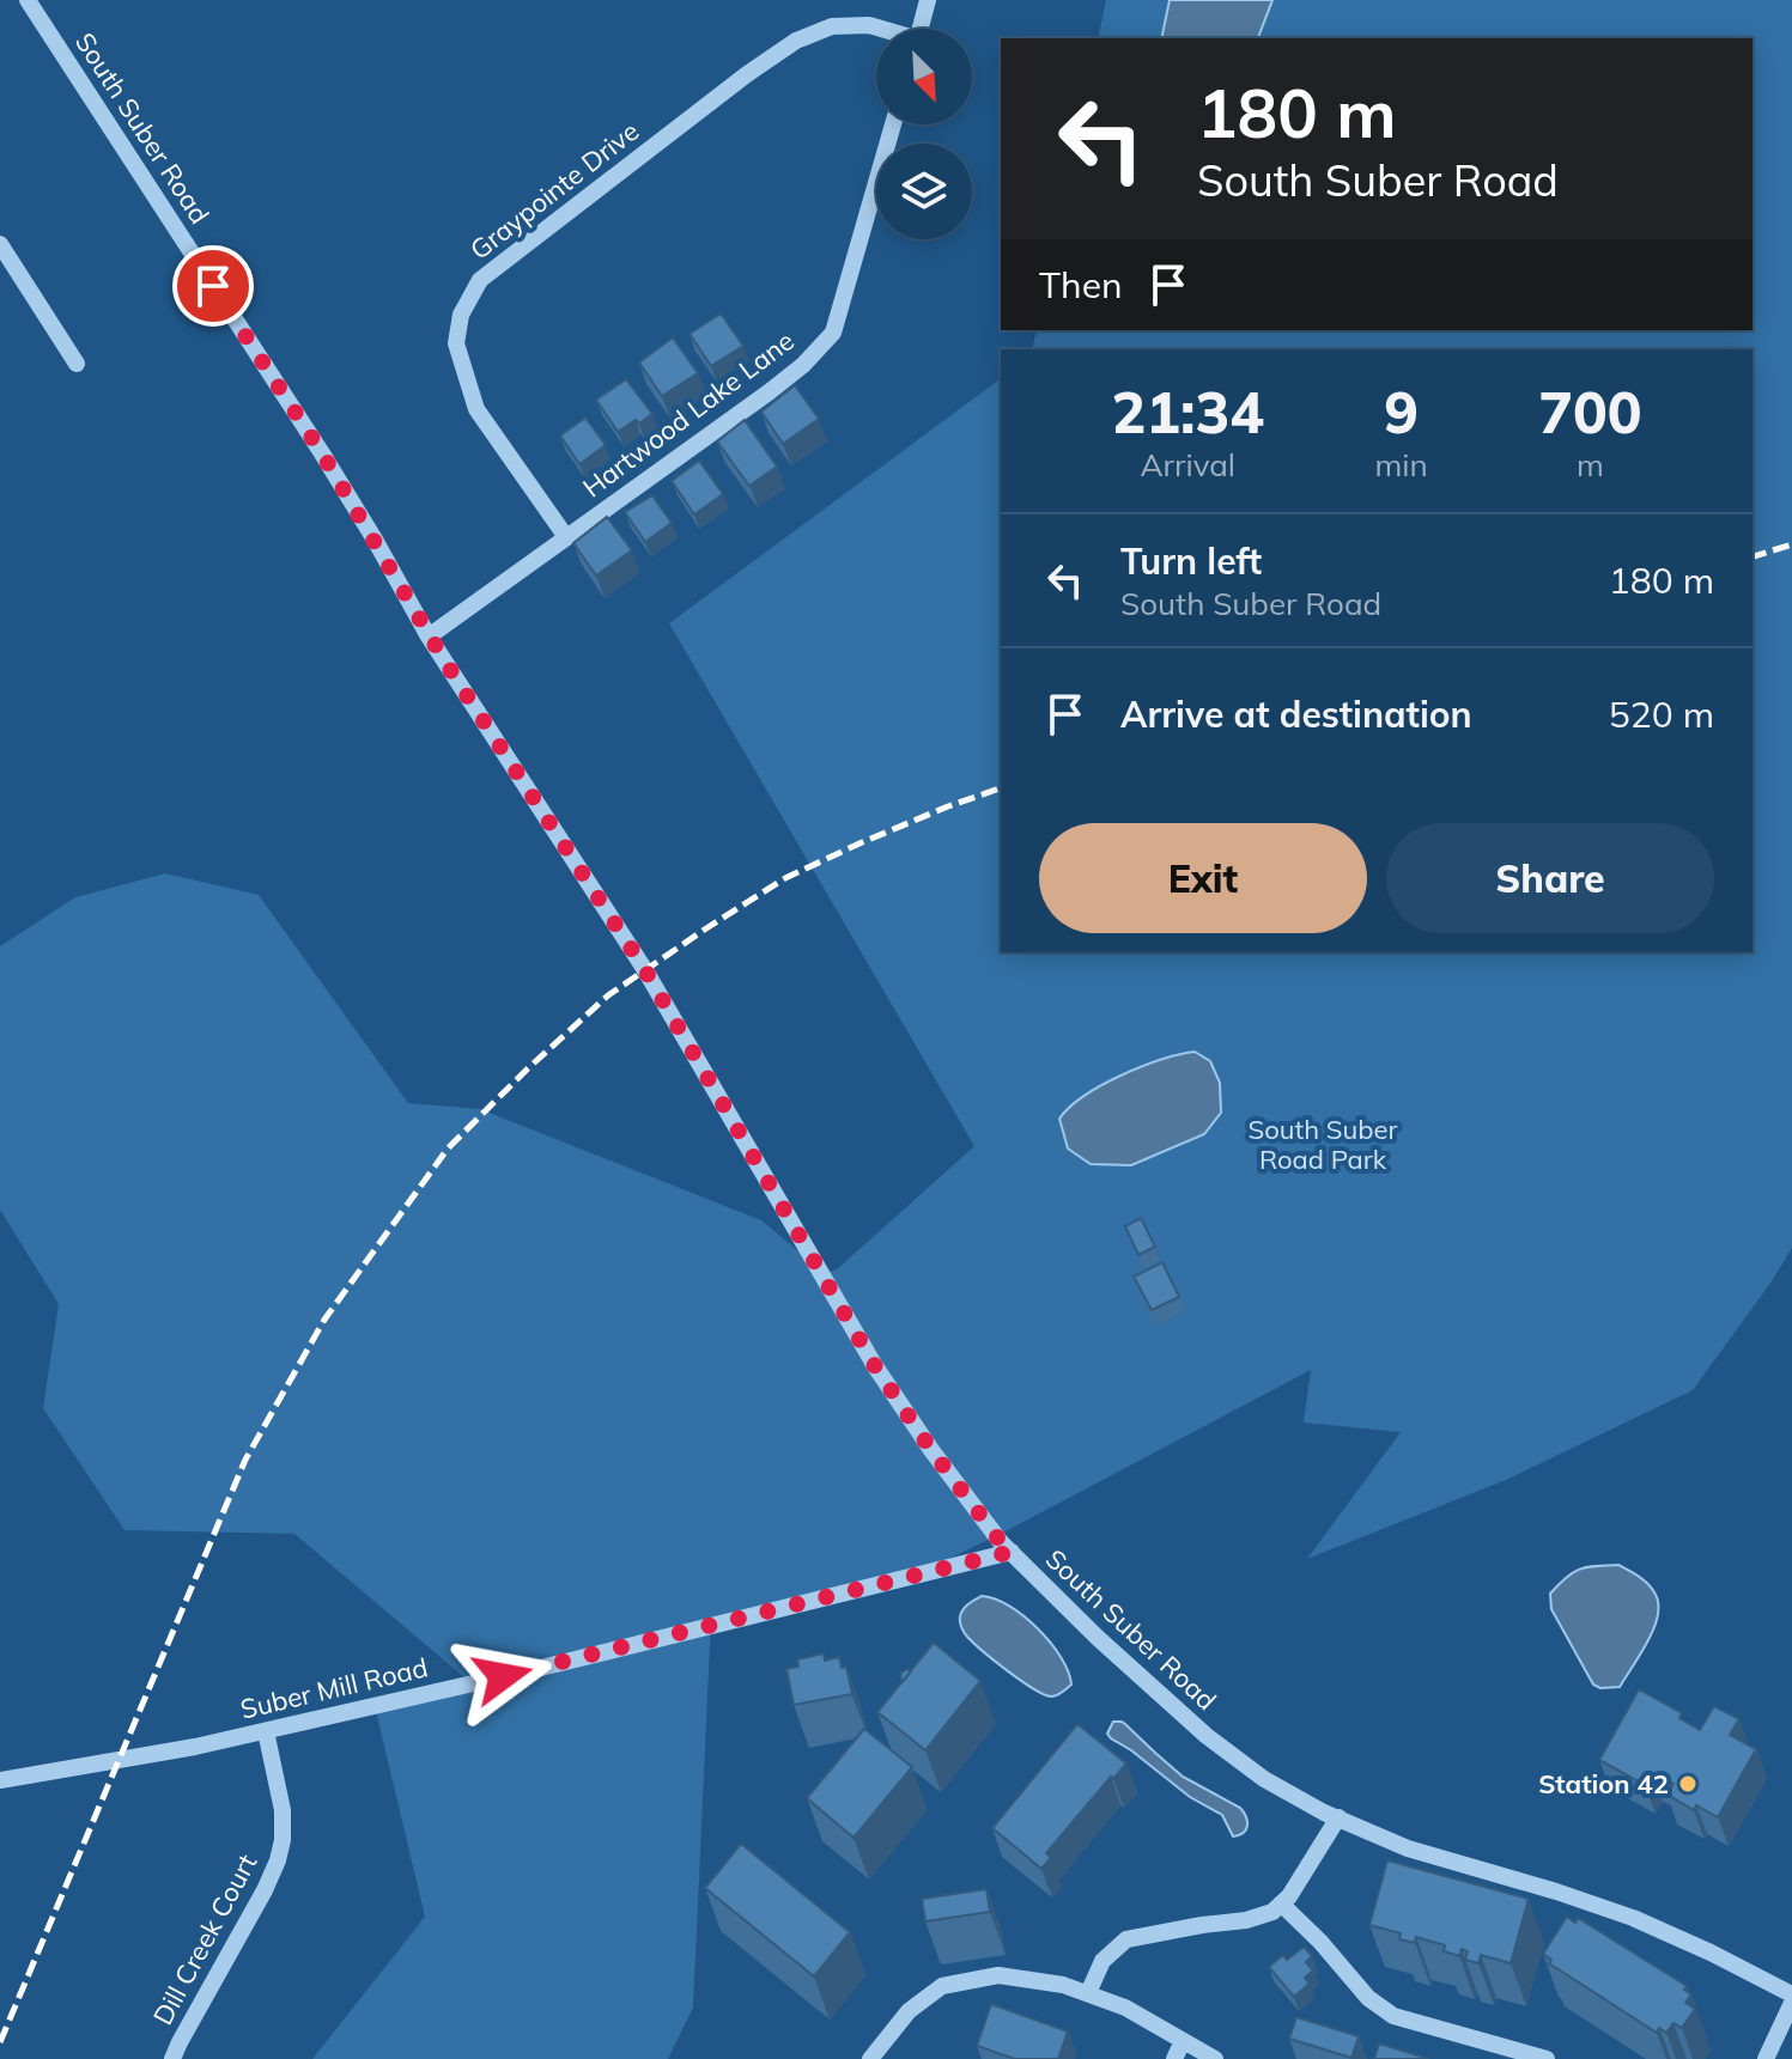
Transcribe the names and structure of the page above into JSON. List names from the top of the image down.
{
  "streets": {
    "street": [
      "South Suber Road",
      "Graypointe Drive",
      "Hartwood Lake Lane",
      "Suber Mill Road",
      "Dill Creek Court"
    ]
  },
  "crossings": [
    ["South Suber Road", "Hartwood Lake Lane"],
    ["South Suber Road", "Suber Mill Road"],
    ["Graypointe Drive", "Hartwood Lake Lane"],
    ["Suber Mill Road", "Dill Creek Court"]
  ],
  "parks": ["South Suber Road Park"],
  "places": ["Station 42"],
  "north": "bottom right",
  "page": {
    "turn": ["180 m", "South Suber Road"],
    "then": "Then",
    "eta": [
      "21:34",
      "Arrival",
      "9",
      "min",
      "700",
      "m"
    ],
    "list": [
      {
        "name": "Turn left",
        "note": "South Suber Road",
        "value": "180 m"
      },
      {
        "name": "Arrive at destination",
        "value": "520 m"
      }
    ],
    "buttons": ["Exit", "Share"]
  }
}
